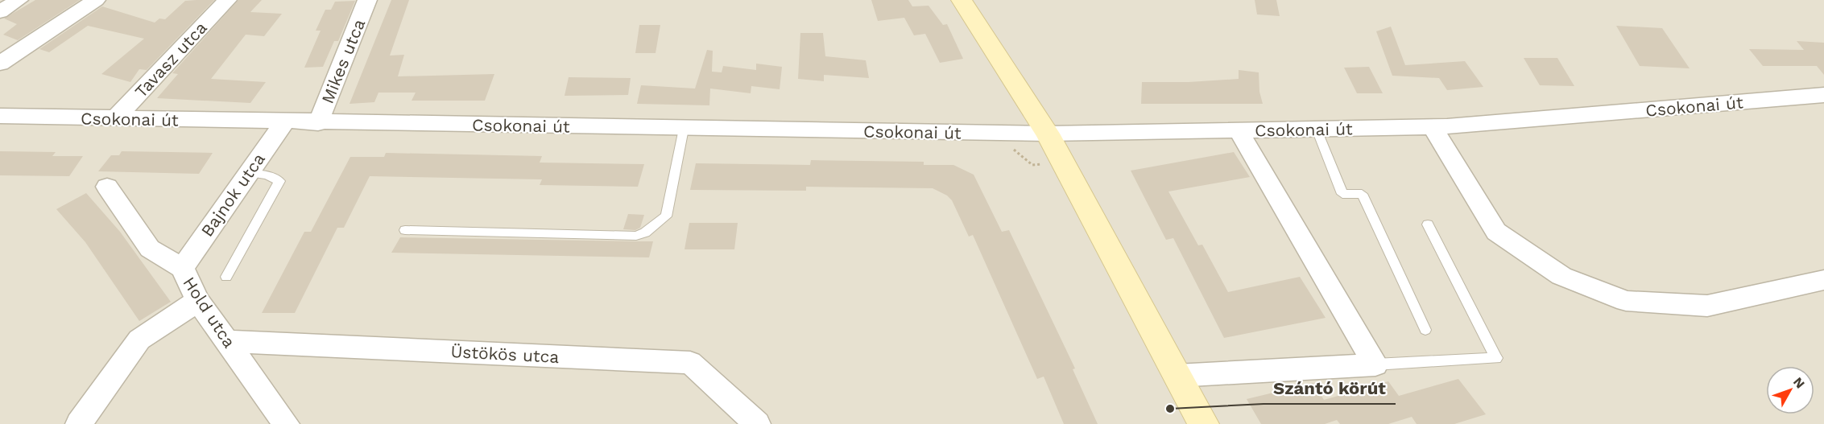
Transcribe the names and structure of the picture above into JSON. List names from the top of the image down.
{
  "streets": {
    "street": [
      "Tavasz utca",
      "Mikes utca",
      "Csokonai út",
      "Bajnok utca",
      "Hold utca",
      "Üstökös utca"
    ]
  },
  "crossings": [
    ["Tavasz utca", "Csokonai út"],
    ["Mikes utca", "Csokonai út"],
    ["Csokonai út", "Bajnok utca"],
    ["Bajnok utca", "Hold utca"],
    ["Hold utca", "Üstökös utca"]
  ],
  "places": ["Szántó körút"],
  "north": "top right"
}
